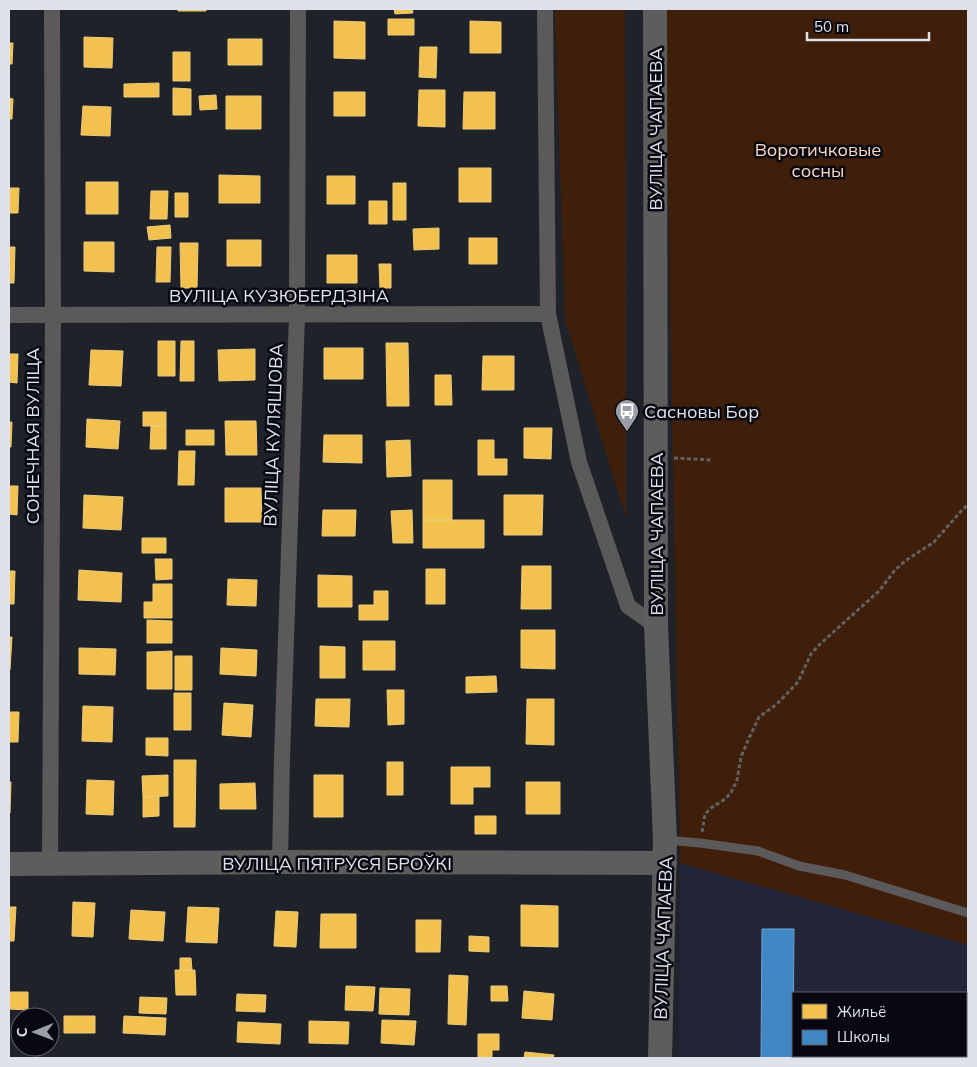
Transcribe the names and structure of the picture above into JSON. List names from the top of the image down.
{
  "streets": {
    "main road": ["ВУЛІЦА ЧАПАЕВА", "ВУЛІЦА ПЯТРУСЯ БРОЎКІ"],
    "street": ["ВУЛІЦА КУЗЮБЕРДЗІНА", "ВУЛІЦА КУЛЯШОВА", "СОНЕЧНАЯ ВУЛІЦА"]
  },
  "crossings": [
    ["ВУЛІЦА ЧАПАЕВА", "ВУЛІЦА ПЯТРУСЯ БРОЎКІ"],
    ["ВУЛІЦА КУЗЮБЕРДЗІНА", "ВУЛІЦА КУЛЯШОВА"],
    ["ВУЛІЦА КУЗЮБЕРДЗІНА", "СОНЕЧНАЯ ВУЛІЦА"],
    ["ВУЛІЦА КУЛЯШОВА", "ВУЛІЦА ПЯТРУСЯ БРОЎКІ"],
    ["СОНЕЧНАЯ ВУЛІЦА", "ВУЛІЦА ПЯТРУСЯ БРОЎКІ"]
  ],
  "parks": ["Воротичковые сосны"],
  "places": {
    "bus stop": ["Сасновы Бор"]
  },
  "legend": ["Жильё", "Школы"],
  "scale_bar": "50 m",
  "north": "left"
}
